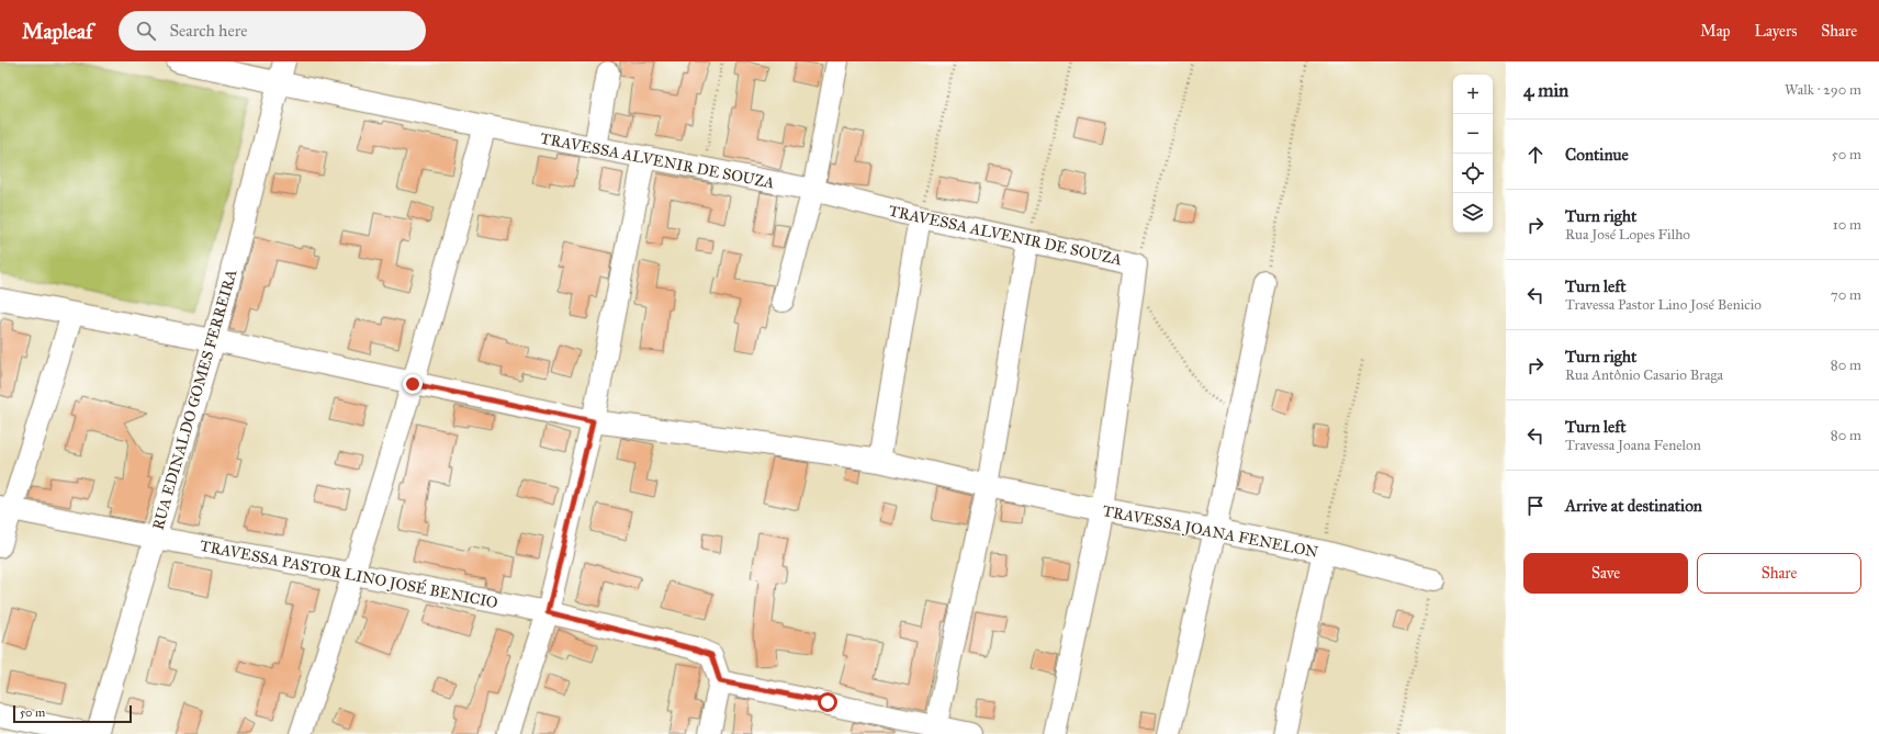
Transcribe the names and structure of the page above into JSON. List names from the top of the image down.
{
  "streets": {
    "street": [
      "TRAVESSA ALVENIR DE SOUZA",
      "RUA EDINALDO GOMES FERREIRA",
      "TRAVESSA JOANA FENELON",
      "TRAVESSA PASTOR LINO JOSÉ BENICIO"
    ]
  },
  "crossings": [
    ["TRAVESSA ALVENIR DE SOUZA", "RUA EDINALDO GOMES FERREIRA"],
    ["RUA EDINALDO GOMES FERREIRA", "TRAVESSA PASTOR LINO JOSÉ BENICIO"]
  ],
  "scale_bar": "50 m",
  "page": {
    "header": "Mapleaf",
    "search": "Search here",
    "nav": ["Map", "Layers", "Share"],
    "heading": ["4 min", "Walk · 290 m"],
    "map_buttons": ["+", "−"],
    "list": [
      ["Continue", "50 m"],
      ["Turn right", "Rua José Lopes Filho", "10 m"],
      ["Turn left", "Travessa Pastor Lino José Benicio", "70 m"],
      ["Turn right", "Rua Antônio Casario Braga", "80 m"],
      ["Turn left", "Travessa Joana Fenelon", "80 m"],
      "Arrive at destination"
    ],
    "buttons": ["Save", "Share"],
    "scale": "50 m"
  }
}
